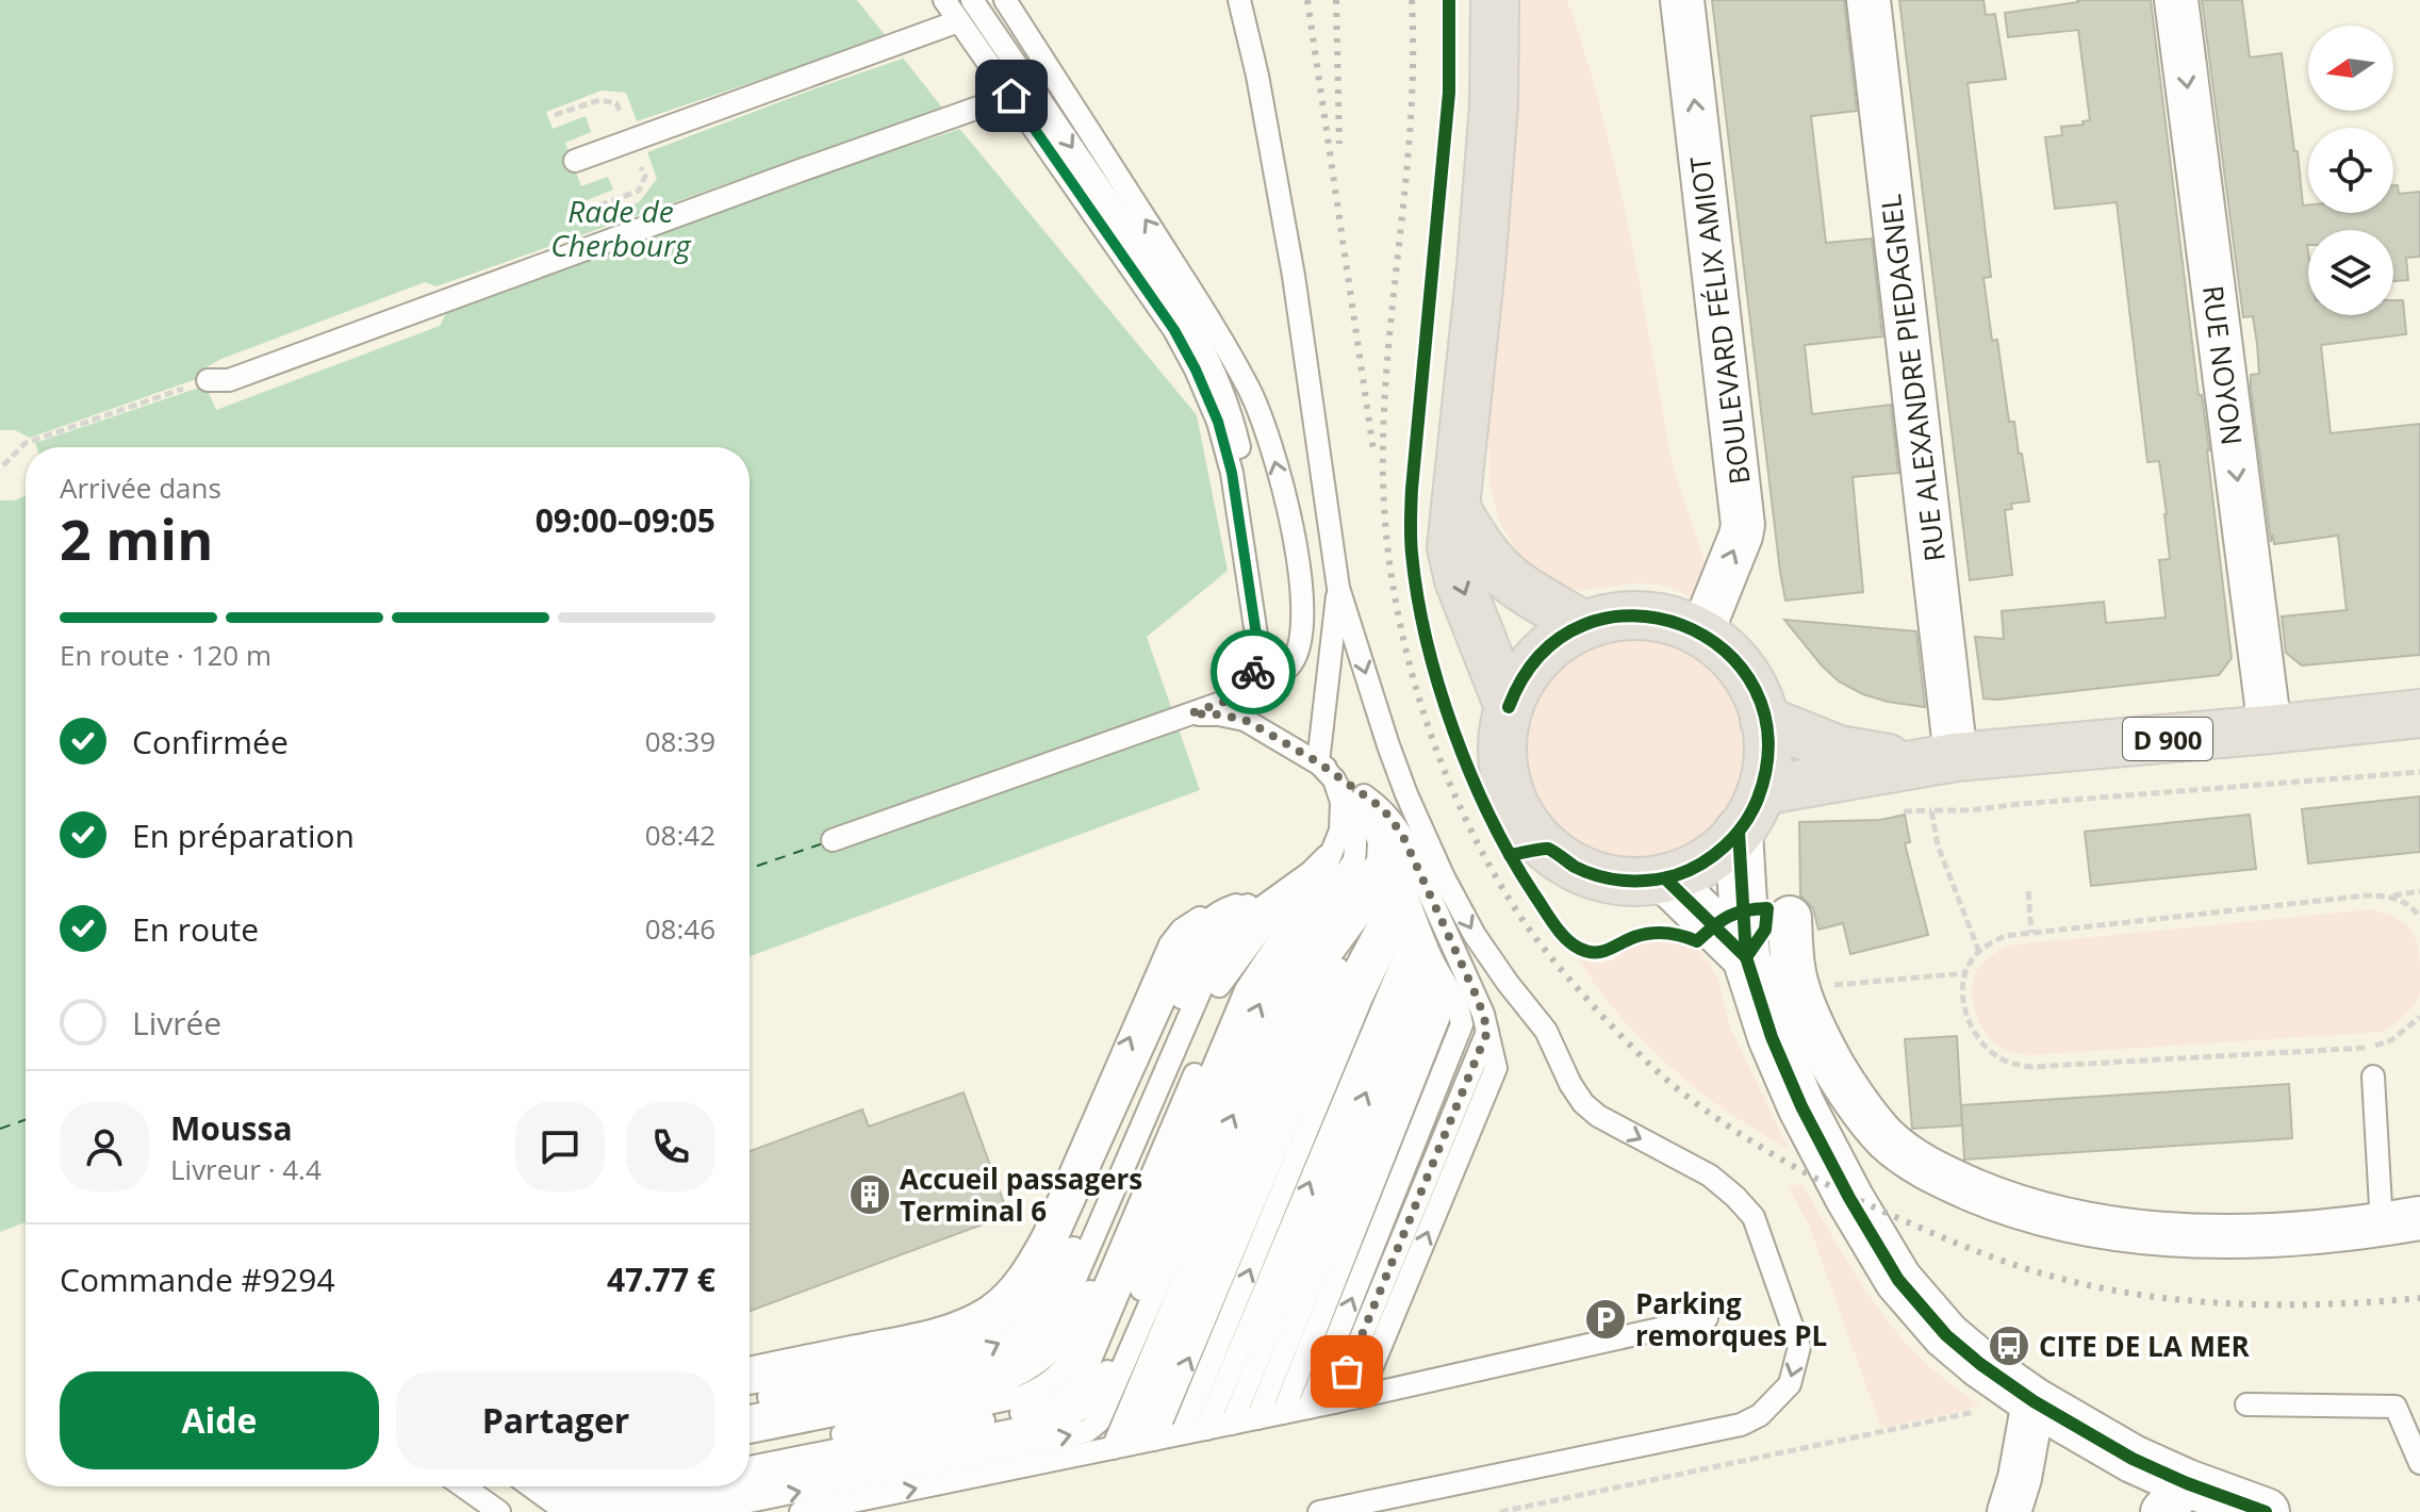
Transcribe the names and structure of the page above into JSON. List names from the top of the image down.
{
  "streets": {
    "main road": ["D 900"],
    "street": ["BOULEVARD FÉLIX AMIOT", "RUE NOYON", "RUE ALEXANDRE PIEDAGNEL"]
  },
  "crossings": [
    ["BOULEVARD FÉLIX AMIOT", "D 900"],
    ["RUE NOYON", "D 900"],
    ["RUE ALEXANDRE PIEDAGNEL", "D 900"]
  ],
  "one_way": ["BOULEVARD FÉLIX AMIOT", "RUE NOYON"],
  "water": ["Rade de Cherbourg"],
  "places": {
    "building": ["Accueil passagers Terminal 6"],
    "parking": ["Parking remorques PL"],
    "bus stop": ["CITE DE LA MER"]
  },
  "north": "left",
  "page": {
    "heading": ["2 min", "Arrivée dans", "09:00–09:05"],
    "panel": [
      "Moussa",
      "Livreur · 4.4",
      "Commande #9294",
      "47.77 €"
    ],
    "bar": "En route · 120 m",
    "list": [
      ["Confirmée", "08:39"],
      ["En préparation", "08:42"],
      ["En route", "08:46"],
      "Livrée"
    ],
    "buttons": ["Aide", "Partager"]
  }
}
